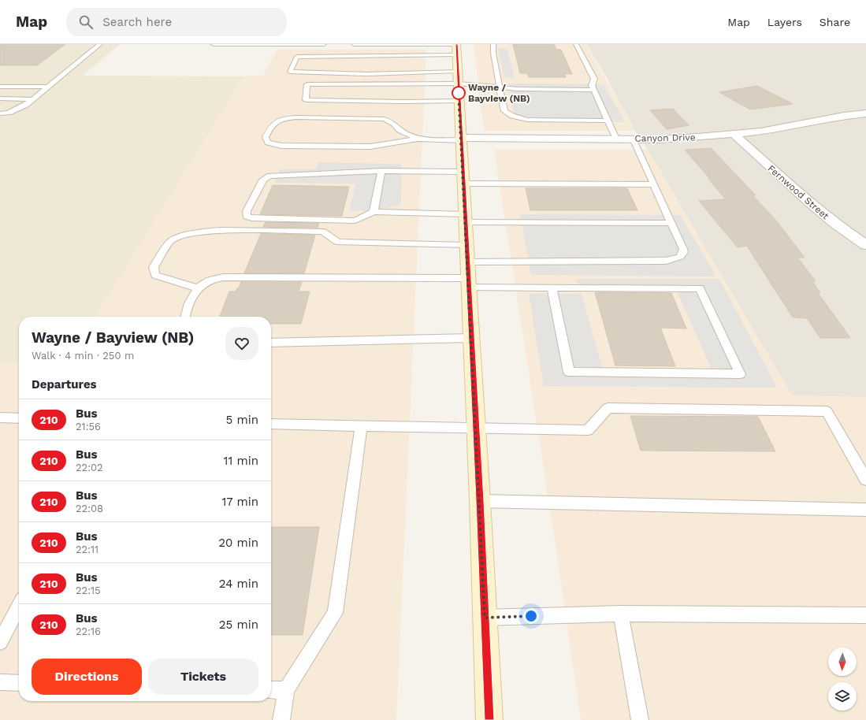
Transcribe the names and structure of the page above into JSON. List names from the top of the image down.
{
  "streets": {
    "street": ["Canyon Drive", "Fernwood Street"]
  },
  "crossings": [
    ["Canyon Drive", "Fernwood Street"]
  ],
  "places": ["Wayne / Bayview (NB)"],
  "lines": ["bus line 210"],
  "north": "bottom",
  "page": {
    "header": "Map",
    "search": "Search here",
    "nav": ["Map", "Layers", "Share"],
    "heading": [
      ["Wayne / Bayview (NB)", "Walk · 4 min · 250 m"],
      "Departures"
    ],
    "list": [
      {
        "mark": "210",
        "name": "Bus",
        "note": "21:56",
        "value": "5 min"
      },
      {
        "mark": "210",
        "name": "Bus",
        "note": "22:02",
        "value": "11 min"
      },
      {
        "mark": "210",
        "name": "Bus",
        "note": "22:08",
        "value": "17 min"
      },
      {
        "mark": "210",
        "name": "Bus",
        "note": "22:11",
        "value": "20 min"
      },
      {
        "mark": "210",
        "name": "Bus",
        "note": "22:15",
        "value": "24 min"
      },
      {
        "mark": "210",
        "name": "Bus",
        "note": "22:16",
        "value": "25 min"
      }
    ],
    "buttons": ["Directions", "Tickets"]
  }
}
